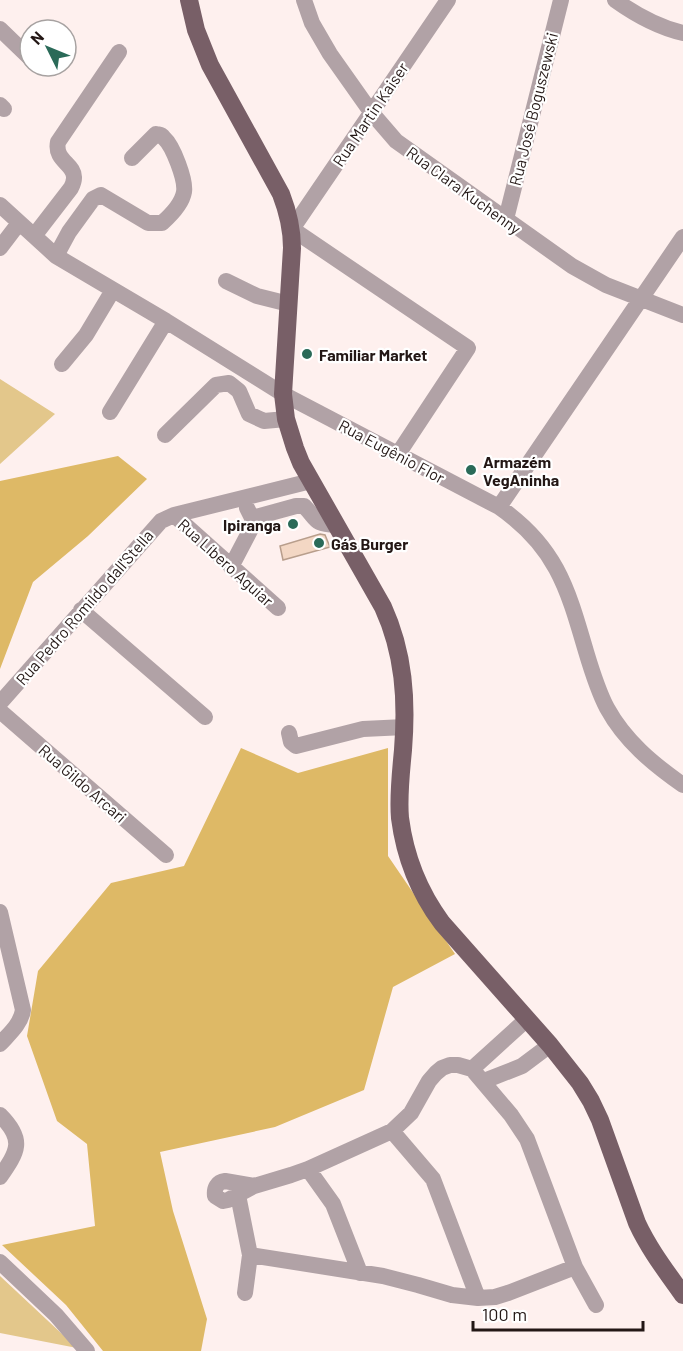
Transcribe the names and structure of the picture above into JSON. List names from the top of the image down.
{
  "streets": {
    "street": [
      "Rua José Boguszewski",
      "Rua Martin Kaiser",
      "Rua Clara Kuchenny",
      "Rua Eugênio Flor",
      "Rua Líbero Aguiar",
      "Rua Pedro Romildo dall'Stella",
      "Rua Gildo Arcari"
    ]
  },
  "crossings": [
    ["Rua José Boguszewski", "Rua Clara Kuchenny"],
    ["Rua Martin Kaiser", "Rua Clara Kuchenny"],
    ["Rua Líbero Aguiar", "Rua Pedro Romildo dall'Stella"]
  ],
  "places": [
    "Familiar Market",
    "Armazém VegAninha",
    "Ipiranga",
    "Gás Burger"
  ],
  "scale_bar": "100 m",
  "north": "top left"
}
